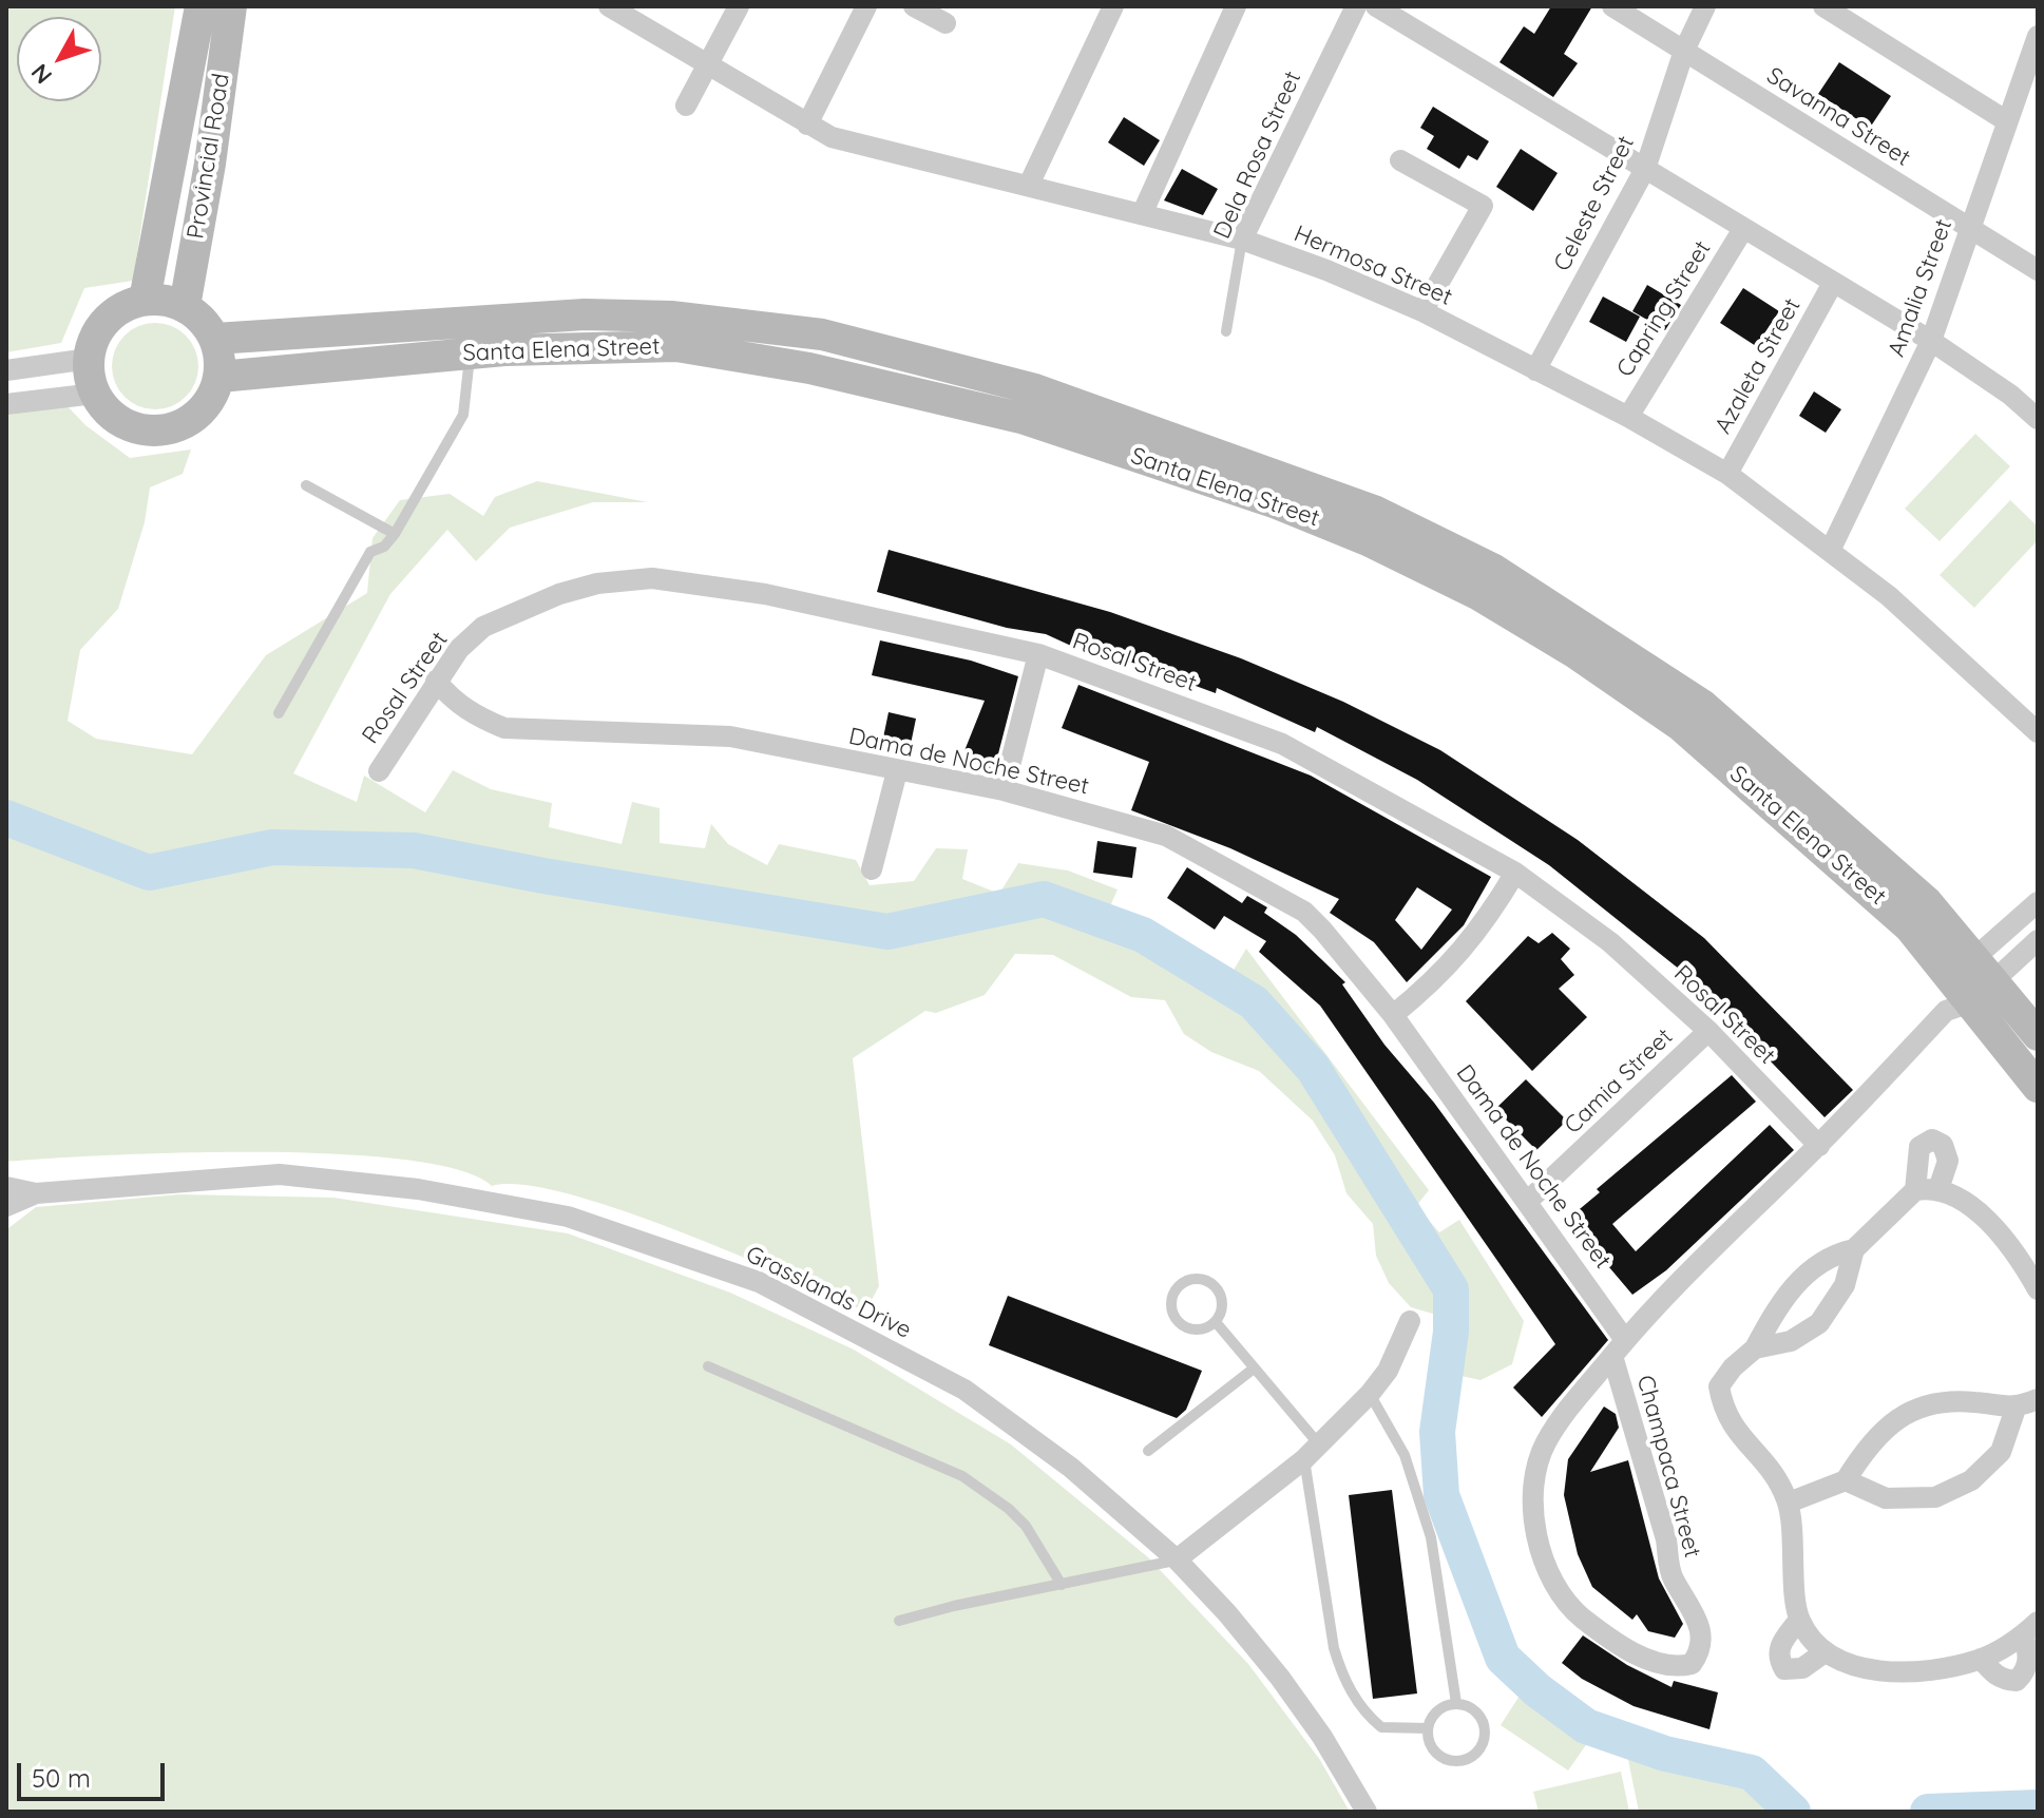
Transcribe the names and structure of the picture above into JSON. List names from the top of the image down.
{
  "streets": {
    "street": [
      "Savanna Street",
      "Dela Rosa Street",
      "Provincial Road",
      "Celeste Street",
      "Hermosa Street",
      "Amalia Street",
      "Capring Street",
      "Santa Elena Street",
      "Azaleta Street",
      "Rosal Street",
      "Dama de Noche Street",
      "Camia Street",
      "Grasslands Drive",
      "Champaca Street"
    ]
  },
  "crossings": [
    ["Savanna Street", "Celeste Street"],
    ["Savanna Street", "Amalia Street"],
    ["Dela Rosa Street", "Hermosa Street"],
    ["Provincial Road", "Santa Elena Street"],
    ["Celeste Street", "Hermosa Street"],
    ["Hermosa Street", "Amalia Street"],
    ["Hermosa Street", "Capring Street"],
    ["Hermosa Street", "Azaleta Street"],
    ["Rosal Street", "Dama de Noche Street"],
    ["Rosal Street", "Camia Street"],
    ["Dama de Noche Street", "Camia Street"],
    ["Dama de Noche Street", "Champaca Street"]
  ],
  "scale_bar": "50 m",
  "north": "bottom left"
}
